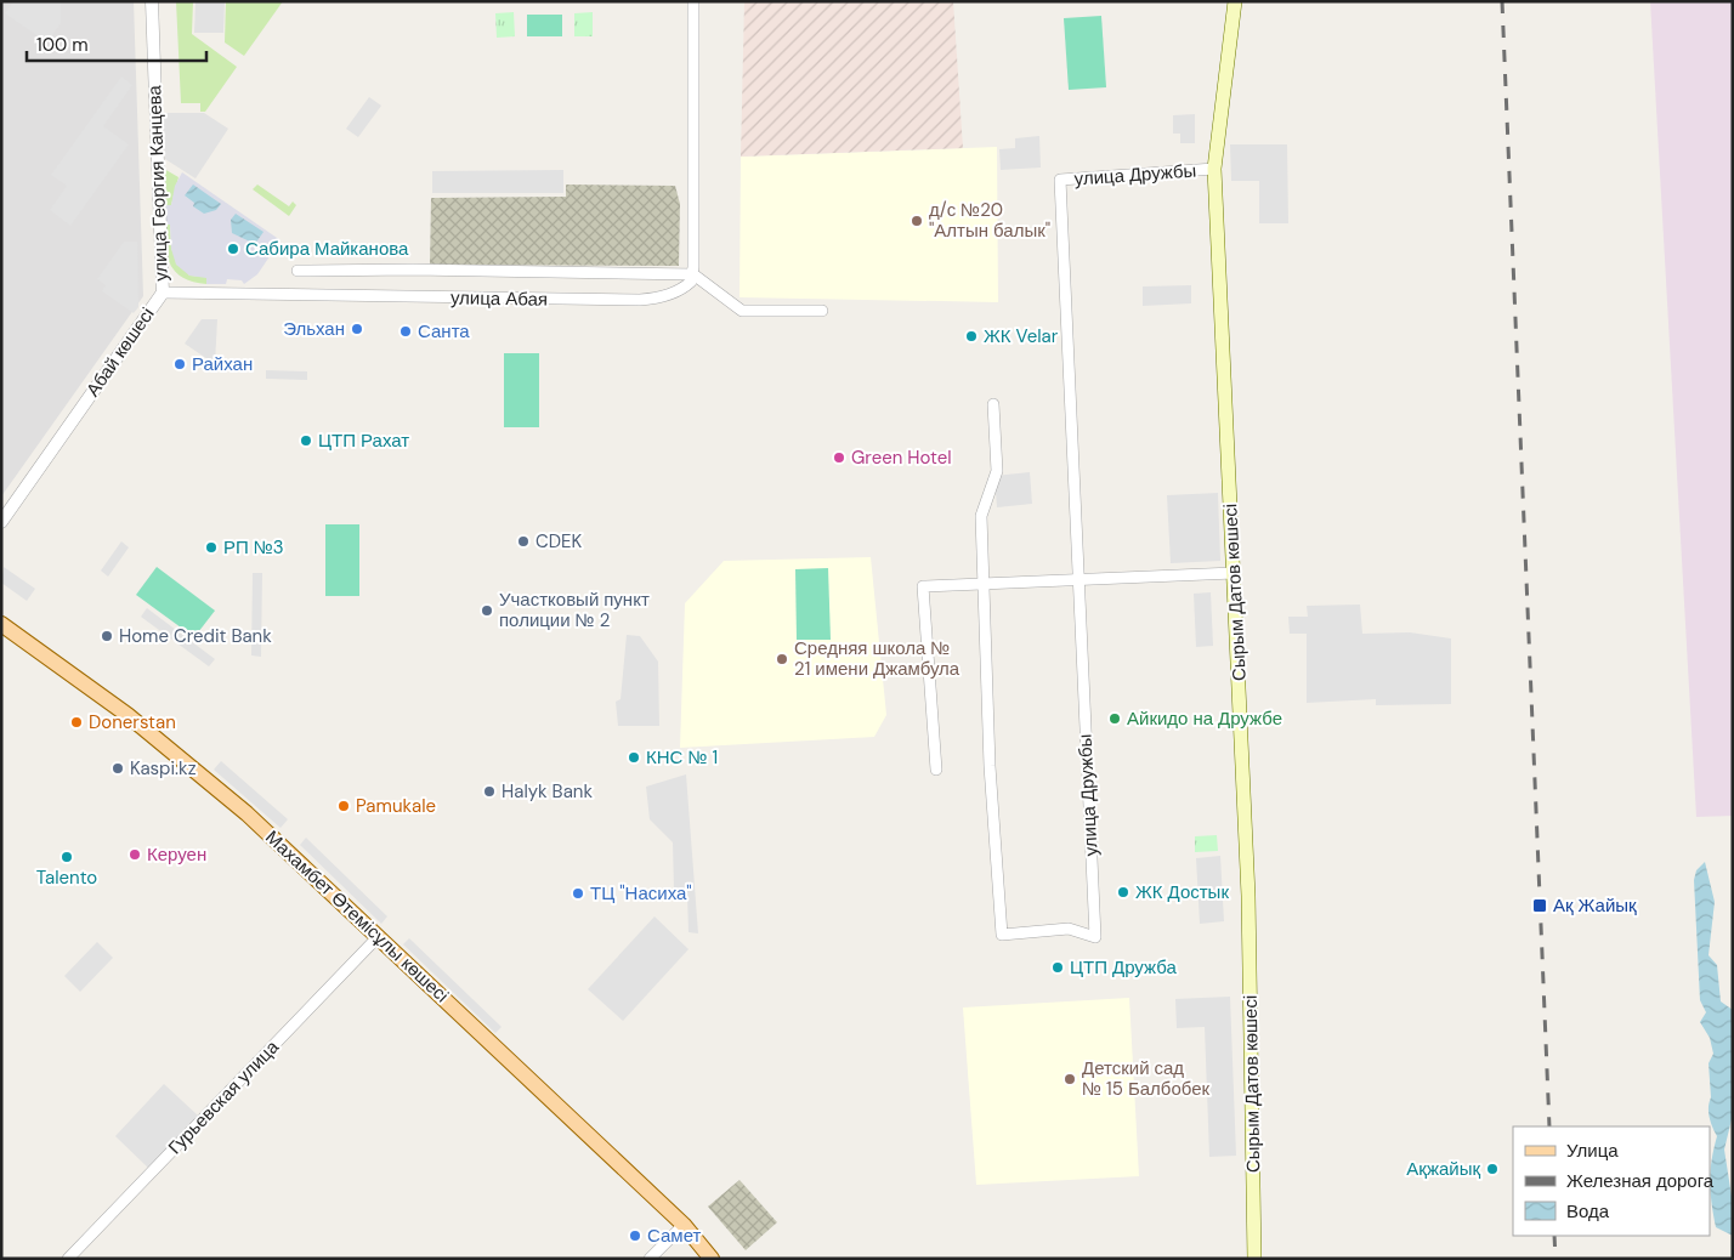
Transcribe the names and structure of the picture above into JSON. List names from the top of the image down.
{
  "streets": {
    "main road": ["Сырым Датов көшесі", "Махамбет Өтемісұлы көшесі"],
    "street": [
      "улица Дружбы",
      "улица Георгия Канцева",
      "улица Абая",
      "Абай көшесі",
      "Гурьевская улица"
    ]
  },
  "crossings": [
    ["улица Дружбы", "Сырым Датов көшесі"],
    ["улица Георгия Канцева", "Абай көшесі"],
    ["улица Абая", "Абай көшесі"],
    ["Махамбет Өтемісұлы көшесі", "Гурьевская улица"]
  ],
  "places": {
    "other": [
      "д/с №20 \"Алтын балык\"",
      "Сабира Майканова",
      "Эльхан",
      "Санта",
      "ЖК Velar",
      "Райхан",
      "ЦТП Рахат",
      "Green Hotel",
      "CDEK",
      "РП №3",
      "Участковый пункт полиции № 2",
      "Home Credit Bank",
      "Средняя школа № 21 имени Джамбула",
      "Айкидо на Дружбе",
      "Donerstan",
      "КНС № 1",
      "Kaspi.kz",
      "Halyk Bank",
      "Pamukale",
      "Керуен",
      "Talento",
      "ЖК Достык",
      "ТЦ \"Насиха\"",
      "ЦТП Дружба",
      "Детский сад № 15 Балбобек",
      "Ақжайық",
      "Самет"
    ],
    "transit": ["Ақ Жайық"]
  },
  "legend": ["Улица", "Железная дорога", "Вода"],
  "scale_bar": "100 m"
}
